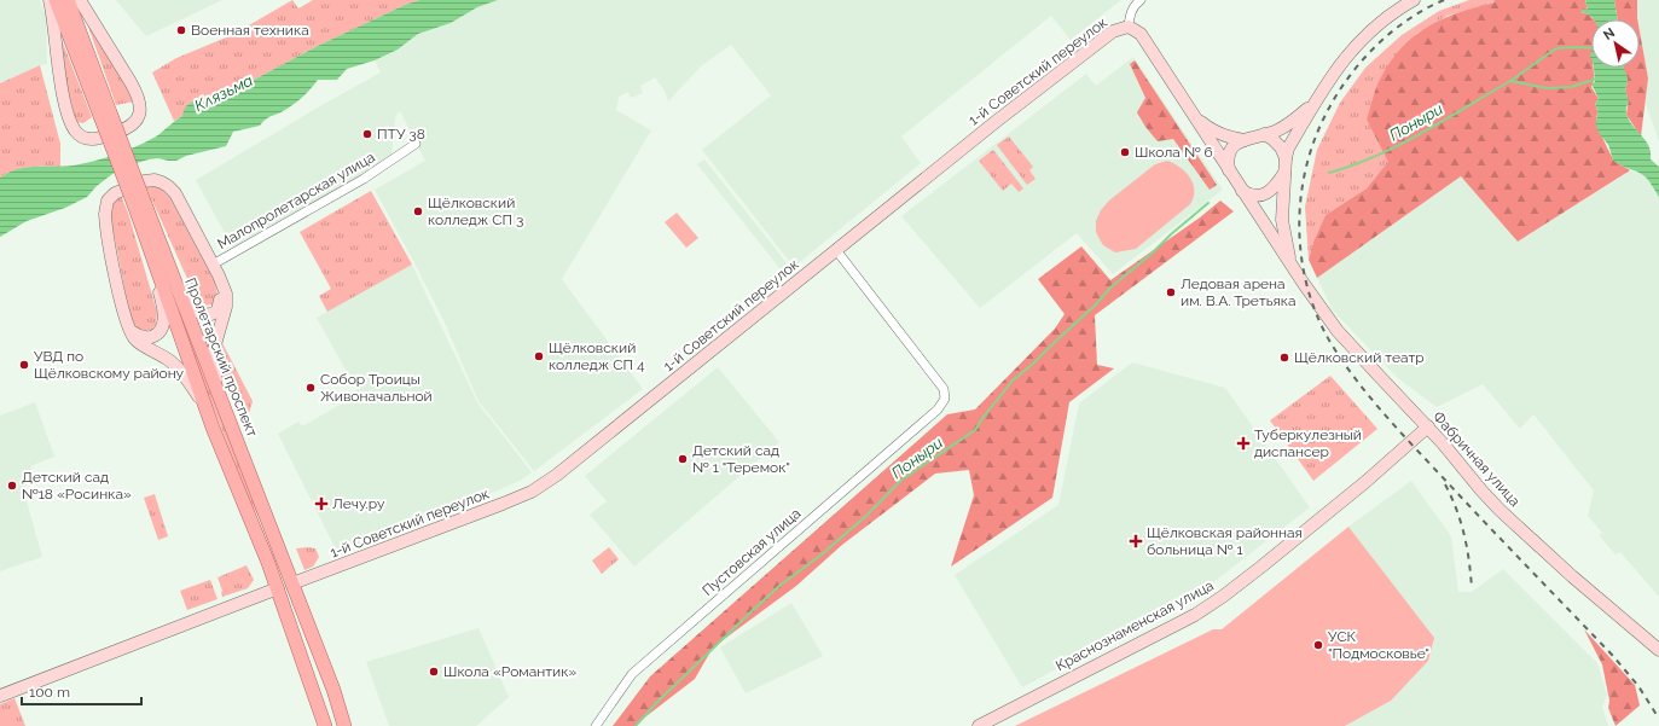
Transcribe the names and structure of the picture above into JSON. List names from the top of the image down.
{
  "streets": {
    "main road": ["Пролетарский проспект"],
    "street": [
      "1-й Советский переулок",
      "Малопролетарская улица",
      "Фабричная улица",
      "Пустовская улица",
      "Краснознаменская улица"
    ]
  },
  "crossings": [
    ["1-й Советский переулок", "Пролетарский проспект"],
    ["1-й Советский переулок", "Фабричная улица"],
    ["1-й Советский переулок", "Пустовская улица"],
    ["Фабричная улица", "Краснознаменская улица"]
  ],
  "water": ["Клязьма", "Поныри"],
  "places": {
    "other": [
      "Военная техника",
      "ПТУ 38",
      "Школа № 6",
      "Щёлковский колледж СП 3",
      "Ледовая арена им. В.А. Третьяка",
      "Щёлковский колледж СП 4",
      "Щёлковский театр",
      "УВД по Щёлковскому району",
      "Собор Троицы Живоначальной",
      "Детский сад № 1 \"Теремок\"",
      "Детский сад №18 «Росинка»",
      "УСК \"Подмосковье\"",
      "Школа «Романтик»"
    ],
    "health": ["Туберкулезный диспансер", "Лечу.ру", "Щёлковская районная больница № 1"]
  },
  "scale_bar": "100 m",
  "north": "top left"
}
